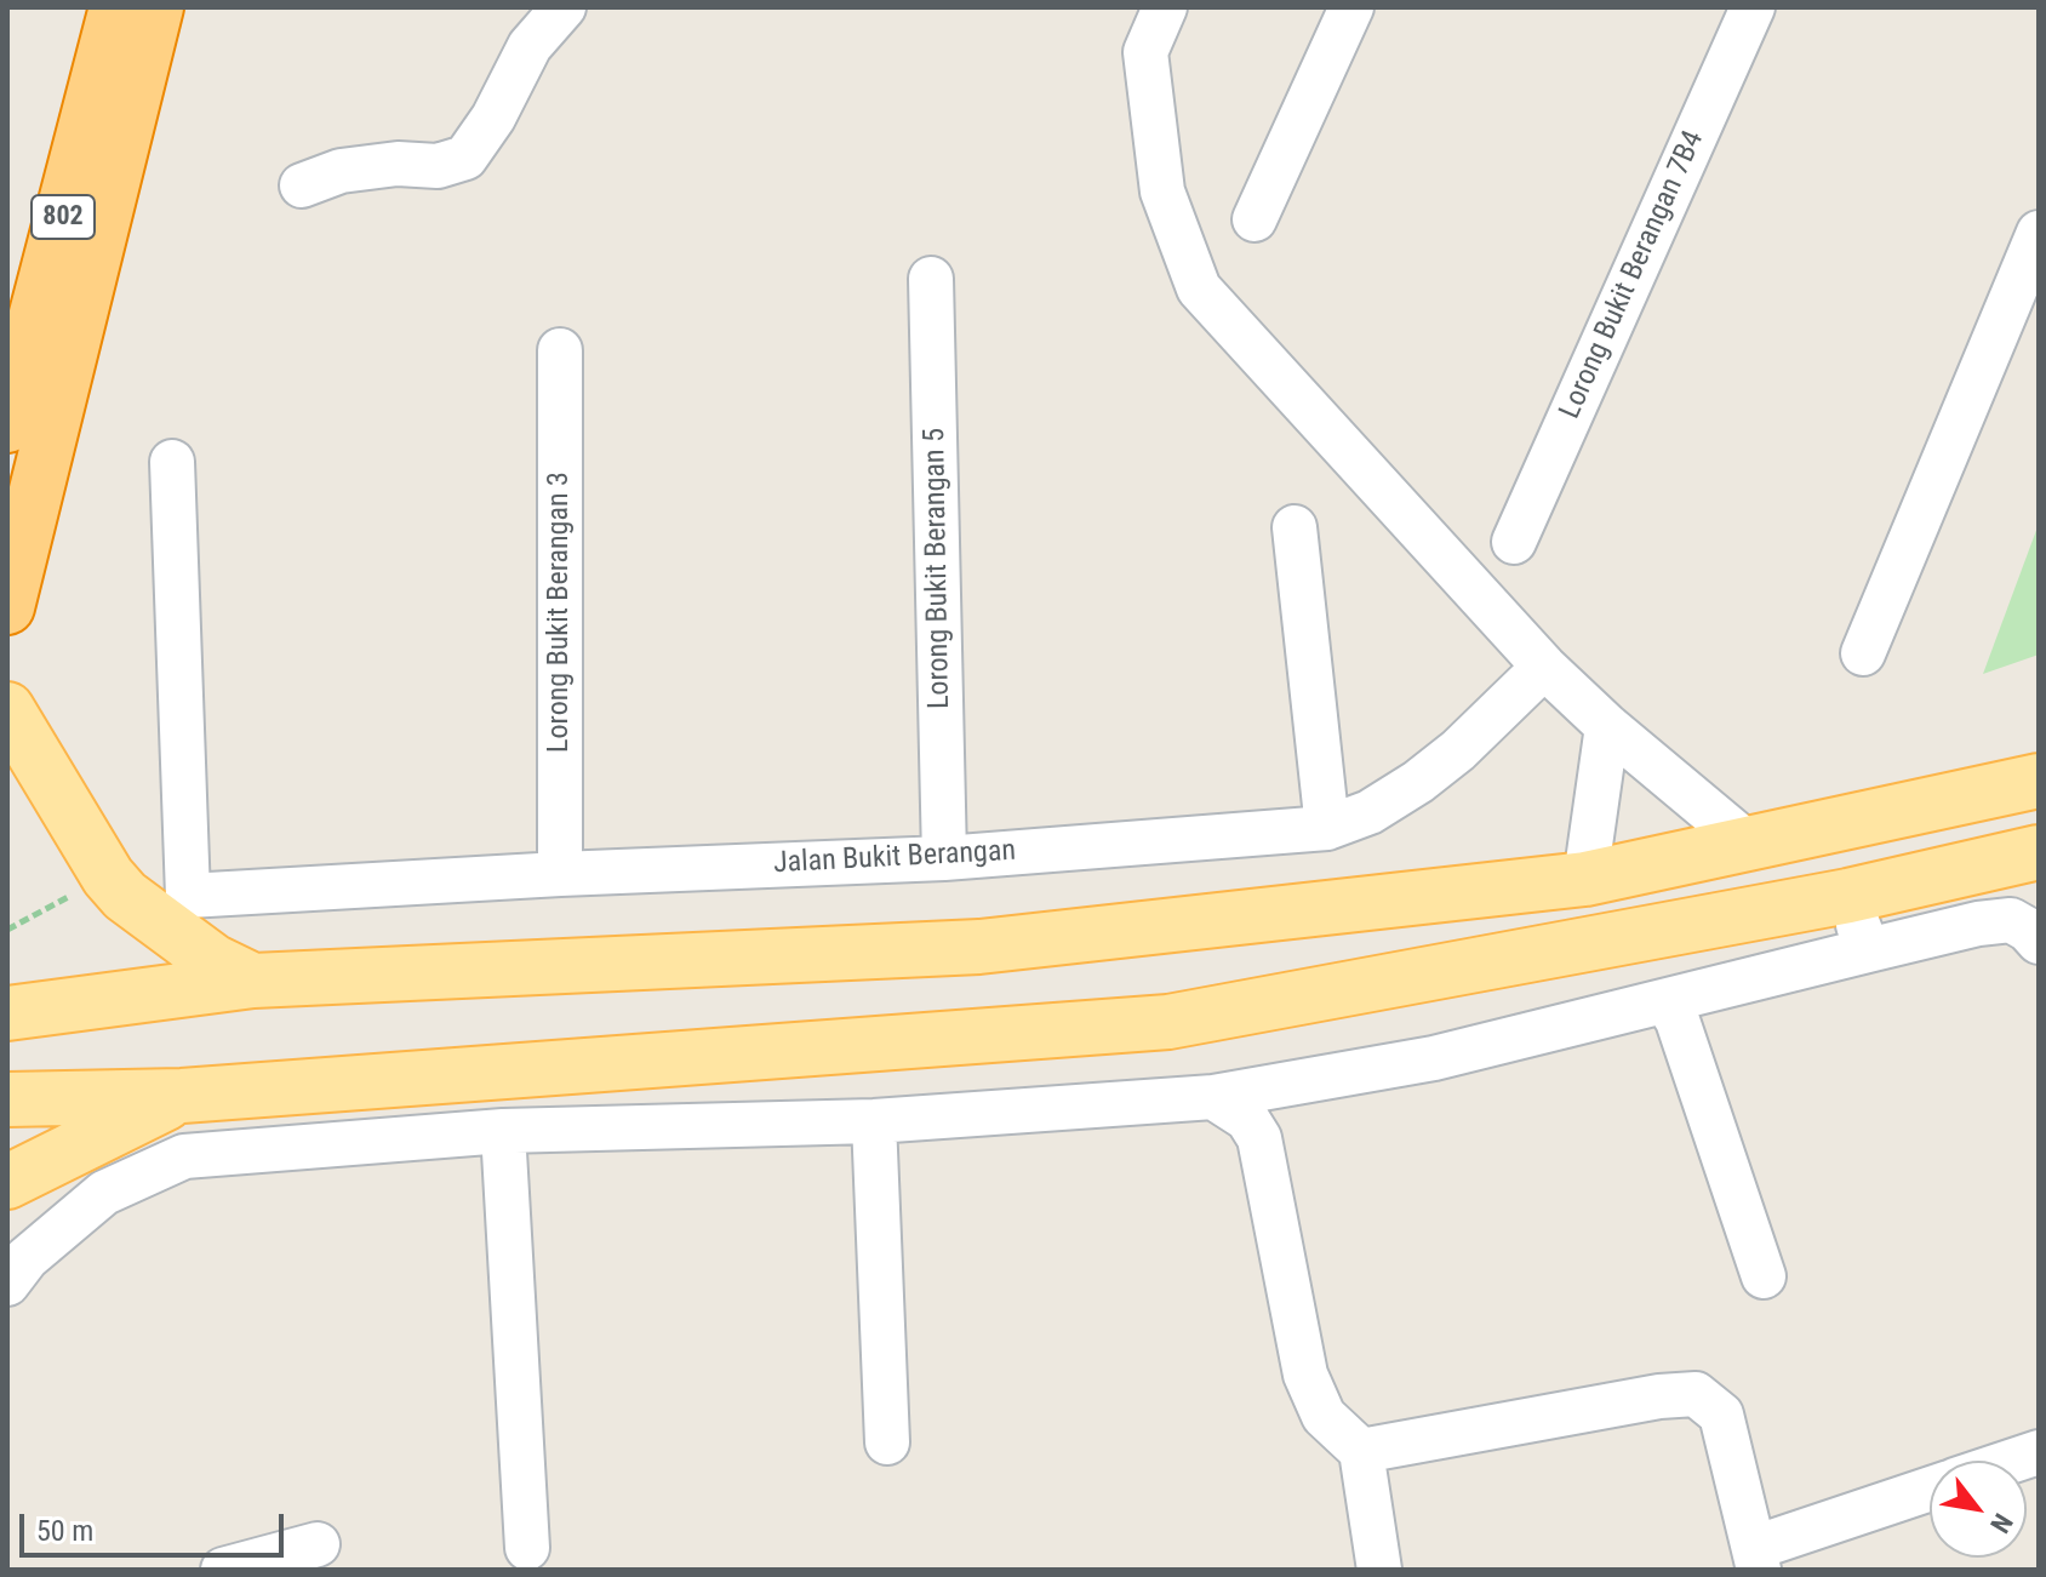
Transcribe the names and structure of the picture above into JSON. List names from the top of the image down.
{
  "streets": {
    "highway": ["802"],
    "street": [
      "Lorong Bukit Berangan 7B4",
      "Lorong Bukit Berangan 5",
      "Lorong Bukit Berangan 3",
      "Jalan Bukit Berangan"
    ]
  },
  "crossings": [
    ["Lorong Bukit Berangan 5", "Jalan Bukit Berangan"],
    ["Lorong Bukit Berangan 3", "Jalan Bukit Berangan"]
  ],
  "scale_bar": "50 m",
  "north": "bottom right"
}
